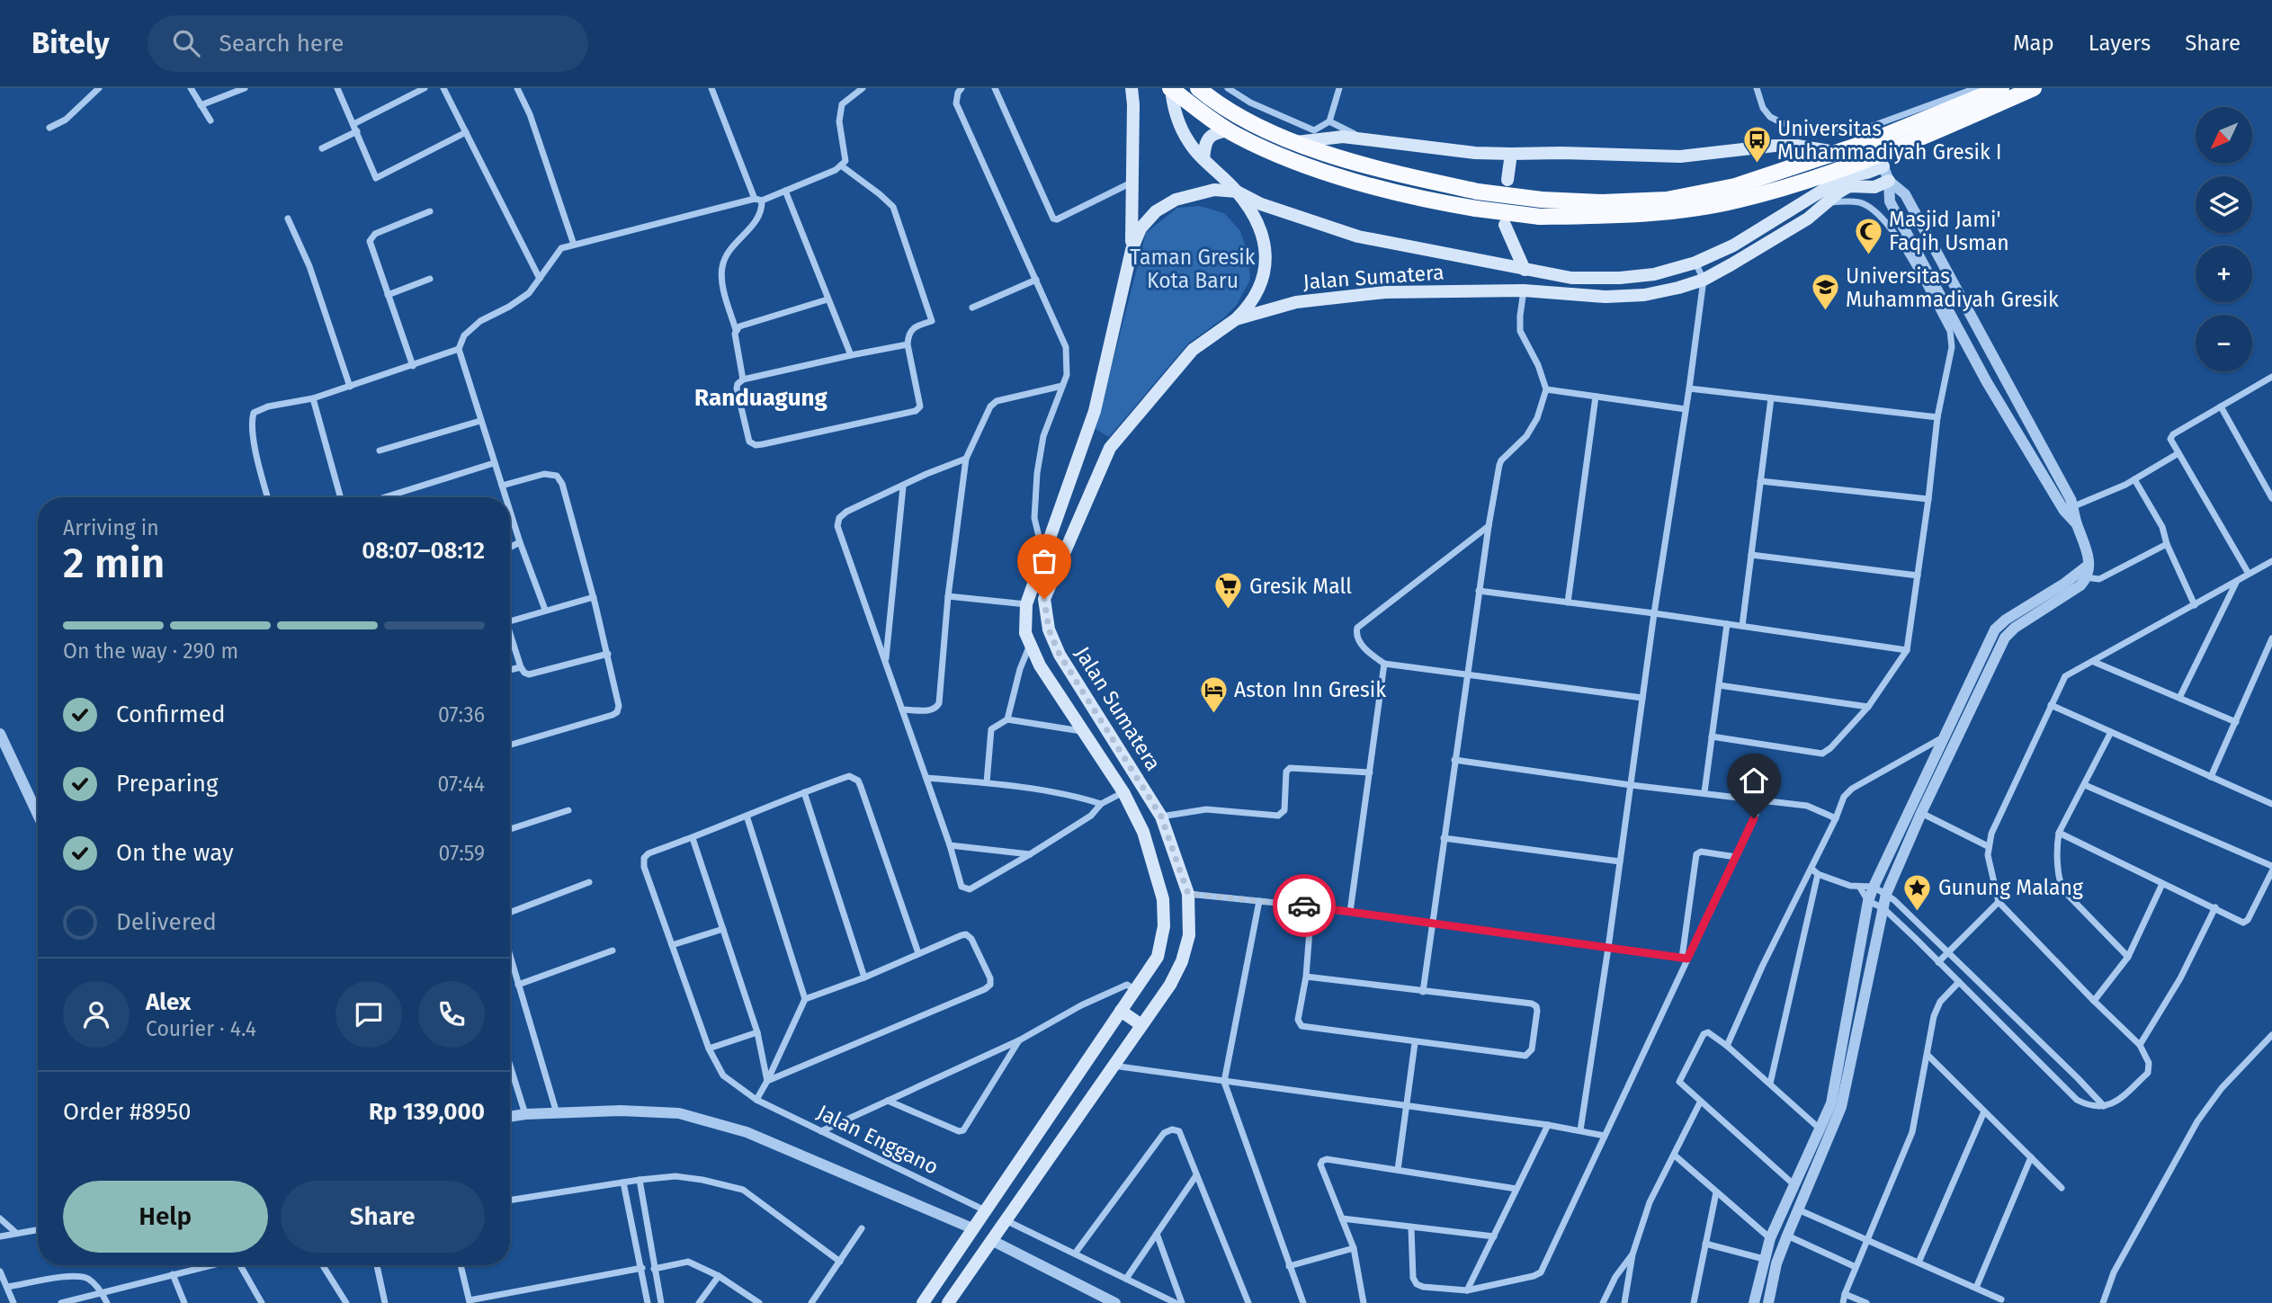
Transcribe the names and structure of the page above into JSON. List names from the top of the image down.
{
  "streets": {
    "main road": ["Jalan Sumatera"],
    "street": ["Jalan Enggano"]
  },
  "crossings": [
    ["Jalan Sumatera", "Jalan Enggano"]
  ],
  "districts": ["Randuagung"],
  "parks": ["Taman Gresik Kota Baru"],
  "places": {
    "bus stop": ["Universitas Muhammadiyah Gresik I"],
    "mosque": ["Masjid Jami' Faqih Usman"],
    "school or university": ["Universitas Muhammadiyah Gresik"],
    "supermarket": ["Gresik Mall"],
    "hotel": ["Aston Inn Gresik"],
    "place": ["Gunung Malang"]
  },
  "north": "bottom left",
  "page": {
    "header": "Bitely",
    "search": "Search here",
    "nav": ["Map", "Layers", "Share"],
    "map_buttons": ["+", "−"],
    "heading": ["2 min", "Arriving in", "08:07–08:12"],
    "panel": [
      "Alex",
      "Courier · 4.4",
      "Order #8950",
      "Rp 139,000"
    ],
    "bar": "On the way · 290 m",
    "list": [
      ["Confirmed", "07:36"],
      ["Preparing", "07:44"],
      ["On the way", "07:59"],
      "Delivered"
    ],
    "buttons": ["Help", "Share"]
  }
}
